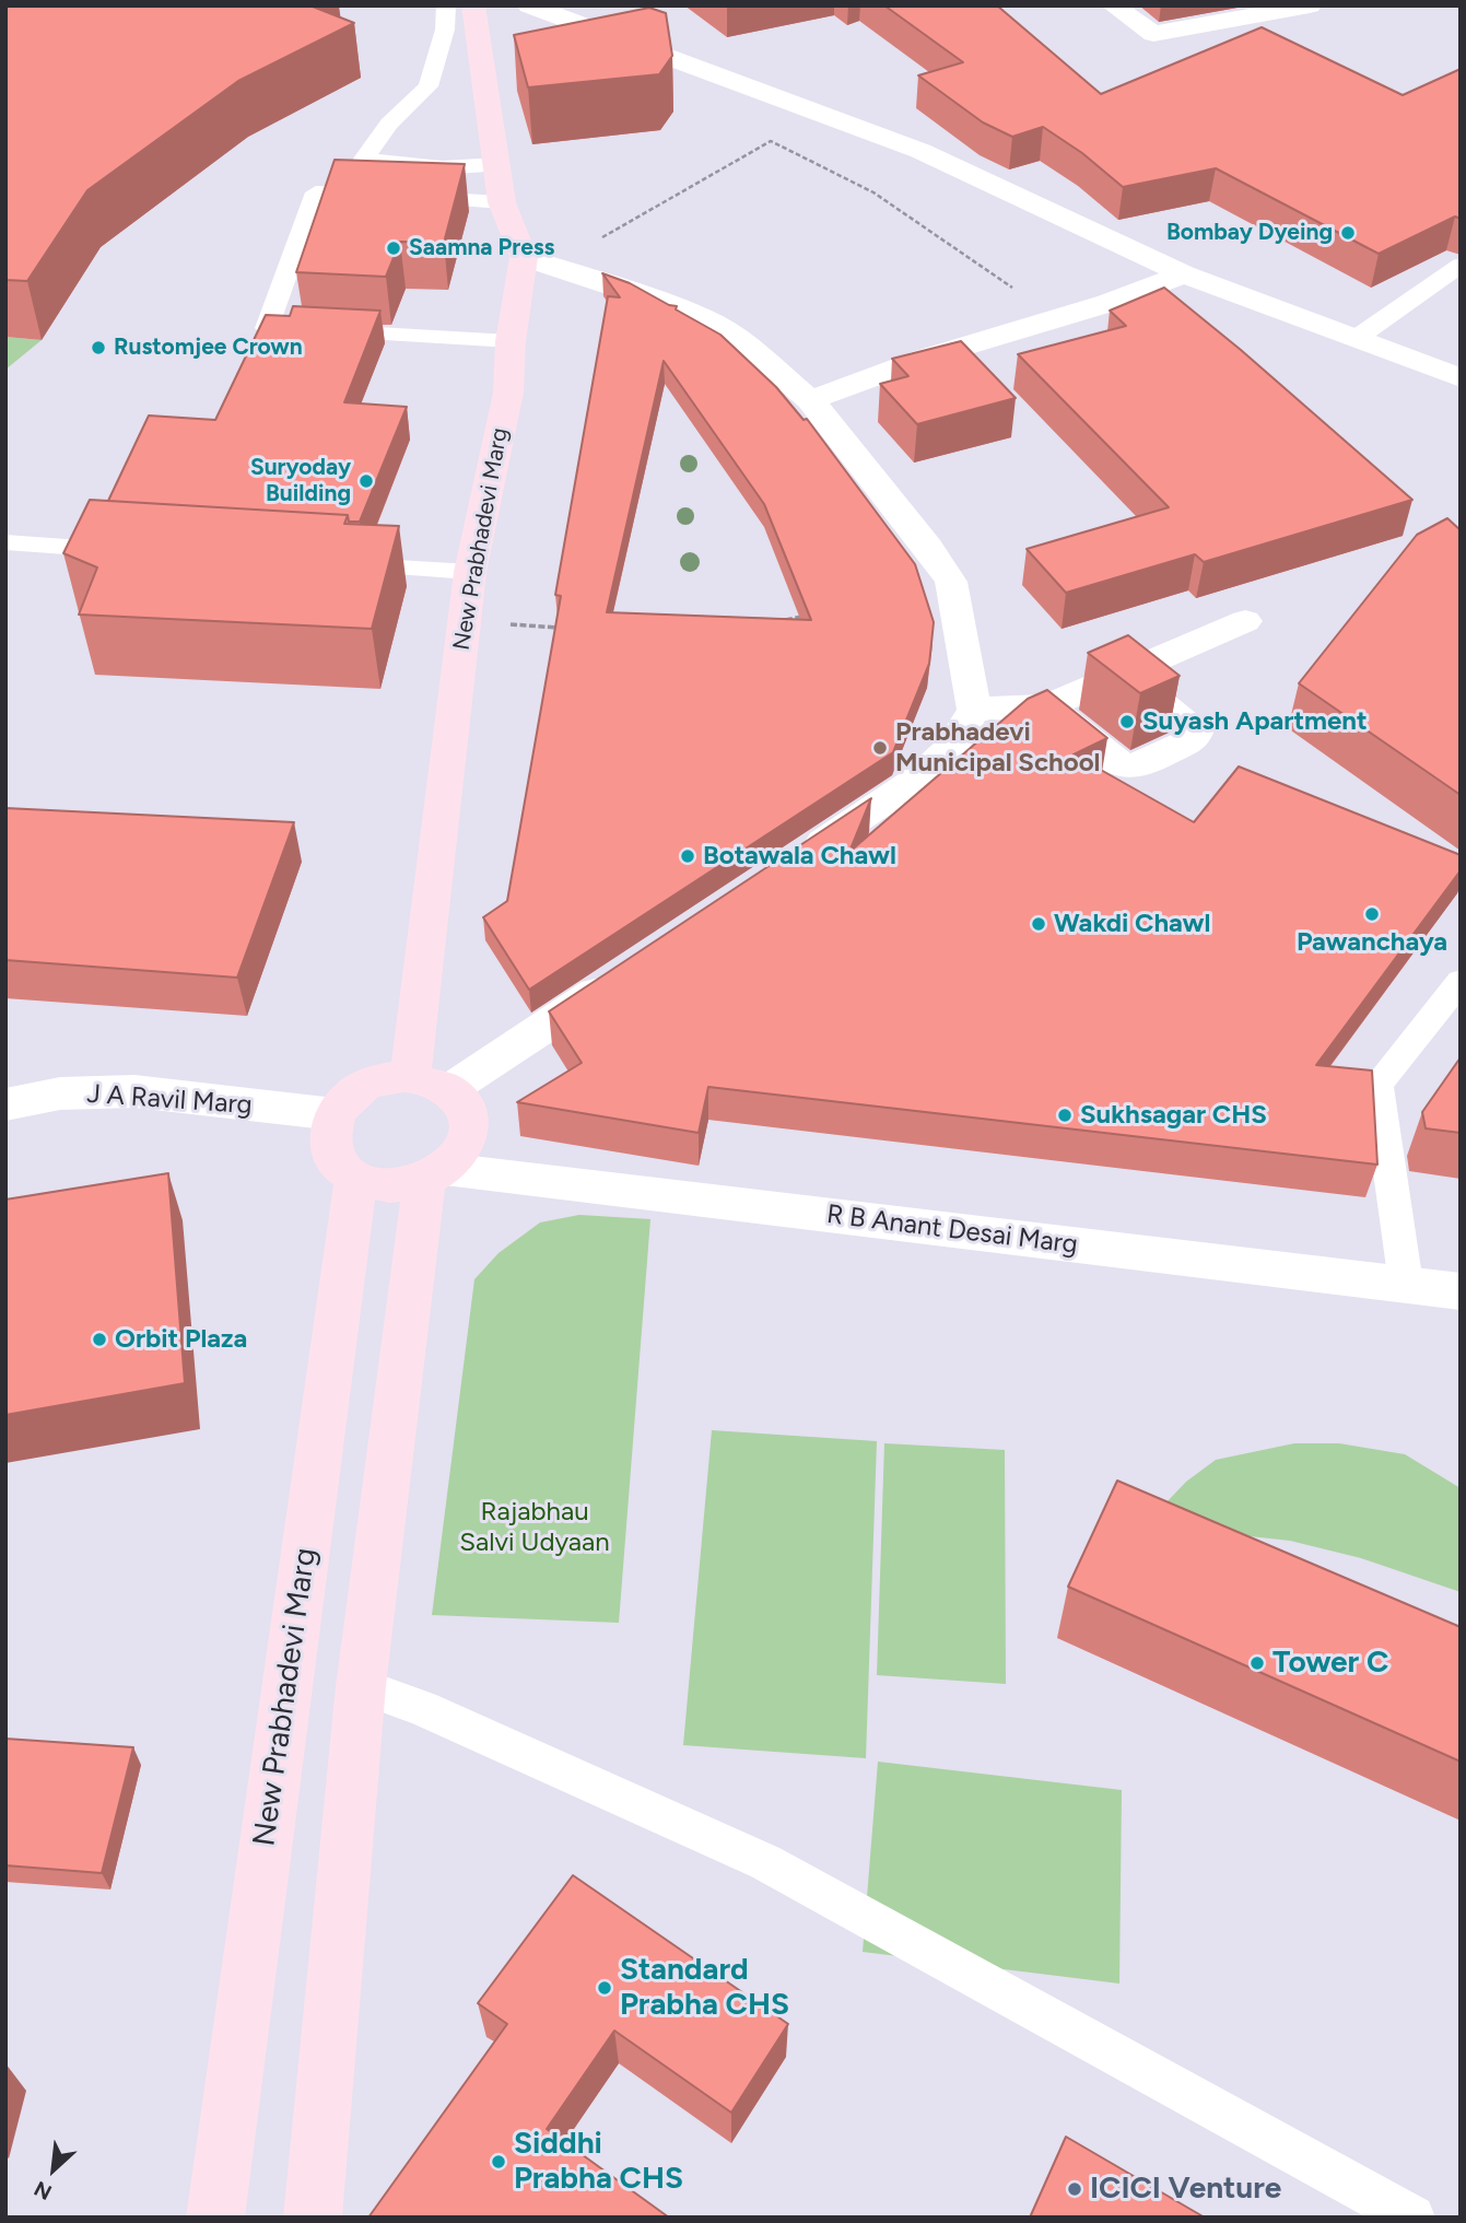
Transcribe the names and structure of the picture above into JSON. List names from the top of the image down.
{
  "streets": {
    "main road": ["New Prabhadevi Marg"],
    "street": ["J A Ravil Marg", "R B Anant Desai Marg"]
  },
  "crossings": [
    ["New Prabhadevi Marg", "J A Ravil Marg"],
    ["New Prabhadevi Marg", "R B Anant Desai Marg"],
    ["J A Ravil Marg", "R B Anant Desai Marg"]
  ],
  "parks": ["Rajabhau Salvi Udyaan"],
  "places": [
    "Bombay Dyeing",
    "Saamna Press",
    "Rustomjee Crown",
    "Suryoday Building",
    "Suyash Apartment",
    "Prabhadevi Municipal School",
    "Botawala Chawl",
    "Pawanchaya",
    "Wakdi Chawl",
    "Sukhsagar CHS",
    "Orbit Plaza",
    "Tower C",
    "Standard Prabha CHS",
    "Siddhi Prabha CHS",
    "ICICI Venture"
  ],
  "north": "bottom left"
}
